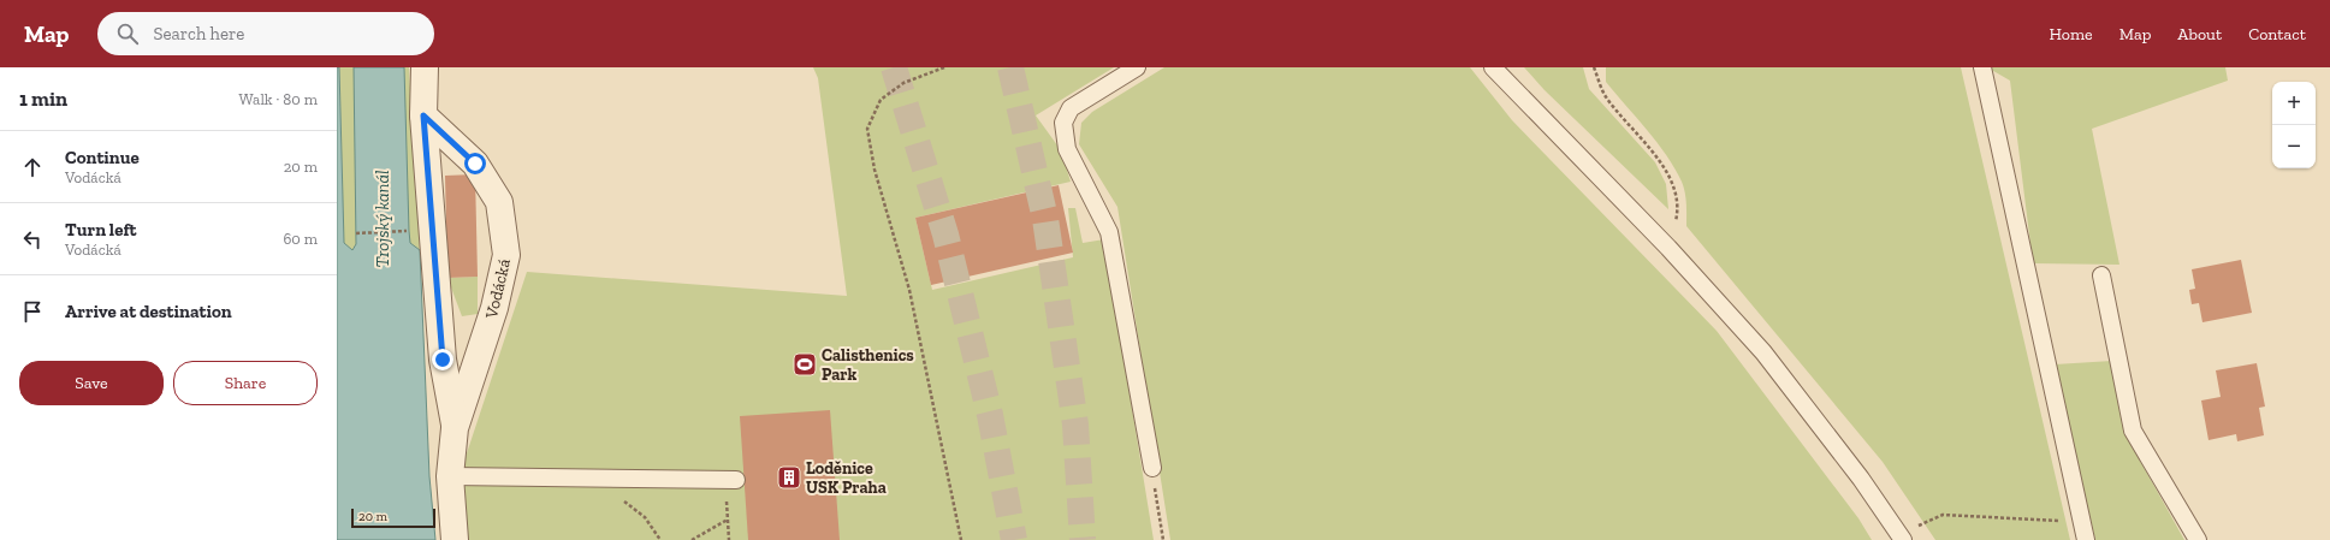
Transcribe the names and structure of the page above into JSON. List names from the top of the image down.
{
  "streets": {
    "street": ["Vodácká"]
  },
  "water": ["Trojský kanál"],
  "places": {
    "sports": ["Calisthenics Park"],
    "building": ["Loděnice USK Praha"]
  },
  "scale_bar": "20 m",
  "page": {
    "header": "Map",
    "search": "Search here",
    "nav": [
      "Home",
      "Map",
      "About",
      "Contact"
    ],
    "heading": ["1 min", "Walk · 80 m"],
    "map_buttons": ["+", "−"],
    "list": [
      ["Continue", "Vodácká", "20 m"],
      ["Turn left", "Vodácká", "60 m"],
      "Arrive at destination"
    ],
    "buttons": ["Save", "Share"],
    "scale": "20 m"
  }
}
